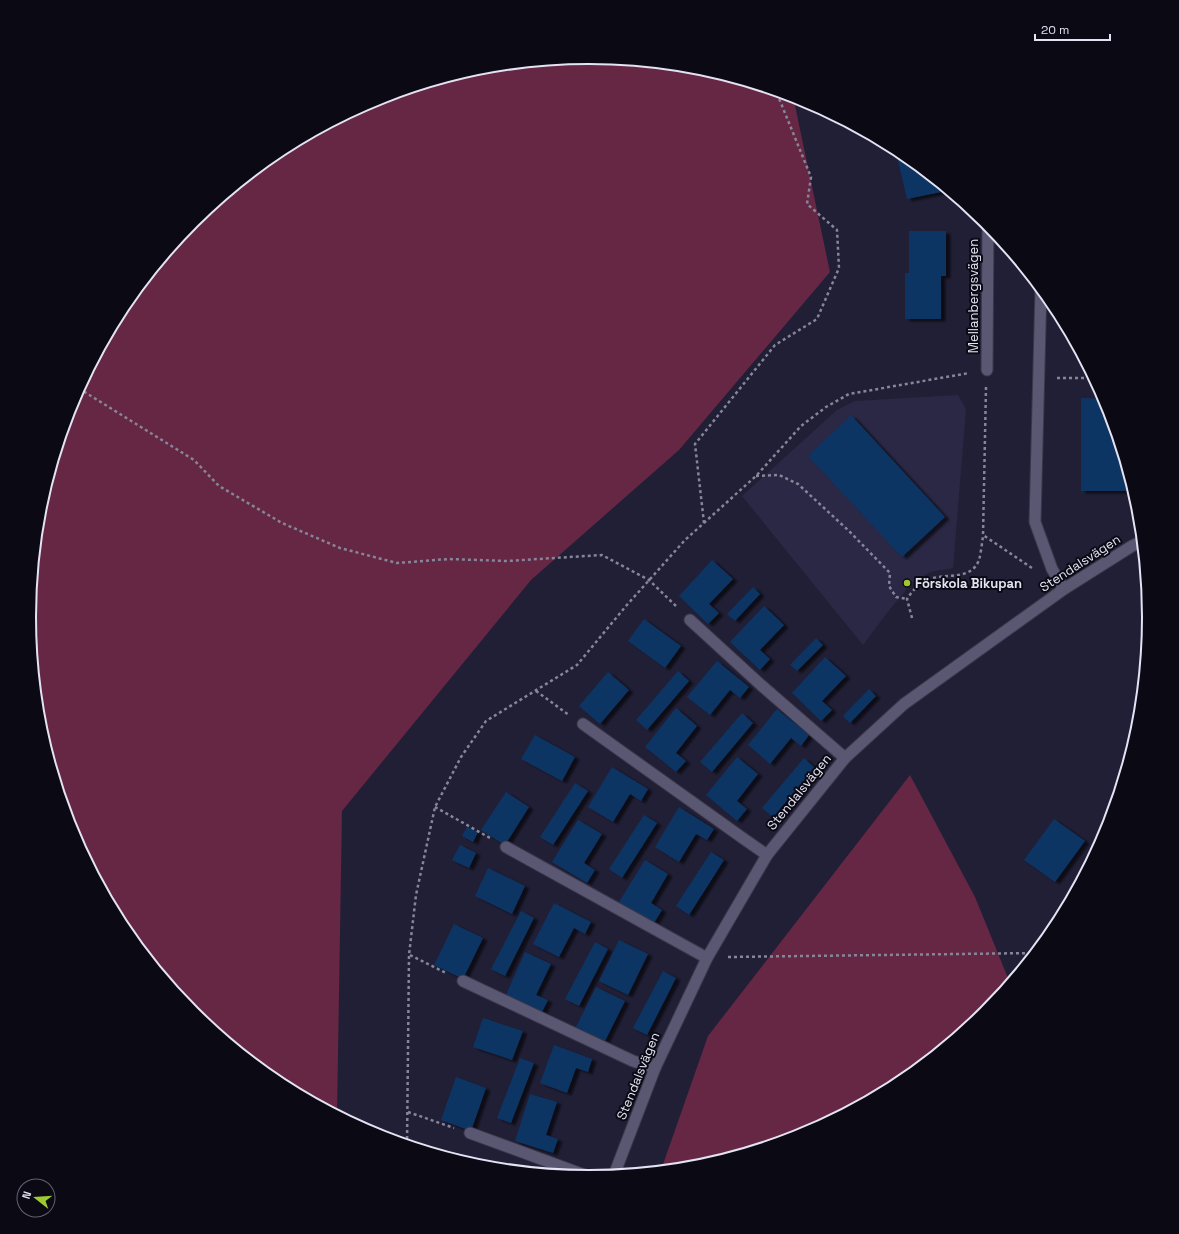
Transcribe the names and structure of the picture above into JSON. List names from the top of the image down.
{
  "streets": {
    "street": ["Mellanbergsvägen", "Stendalsvägen"]
  },
  "places": ["Förskola Bikupan"],
  "scale_bar": "20 m",
  "north": "left"
}
